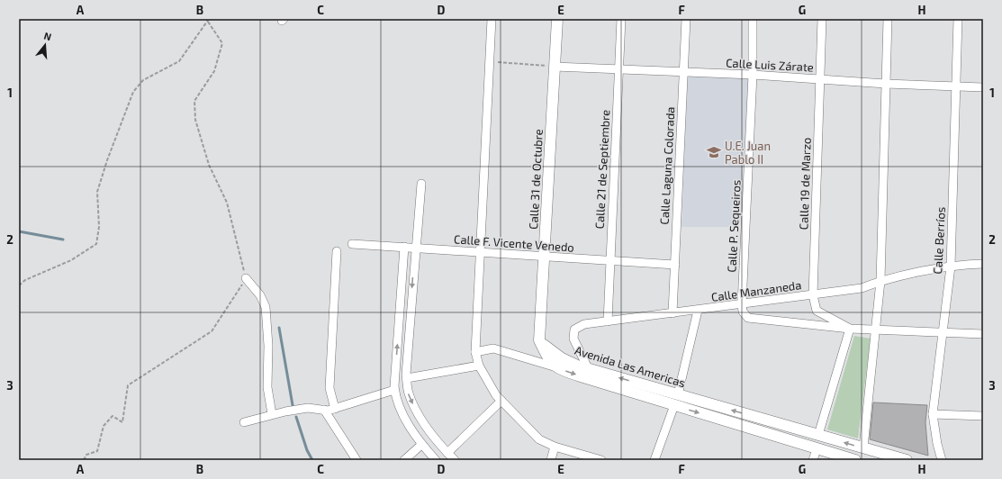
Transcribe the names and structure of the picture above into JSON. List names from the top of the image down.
{
  "streets": {
    "main road": ["Calle 31 de Octubre", "Avenida Las Americas"],
    "street": [
      "Calle Luis Zárate",
      "Calle Laguna Colorada",
      "Calle 21 de Septiembre",
      "Calle 19 de Marzo",
      "Calle P. Sequeiros",
      "Calle Berríos",
      "Calle F. Vicente Venedo",
      "Calle Manzaneda"
    ]
  },
  "crossings": [
    ["Calle Luis Zárate", "Calle Laguna Colorada"],
    ["Calle Luis Zárate", "Calle 21 de Septiembre"],
    ["Calle Luis Zárate", "Calle 31 de Octubre"],
    ["Calle Luis Zárate", "Calle 19 de Marzo"],
    ["Calle Luis Zárate", "Calle P. Sequeiros"],
    ["Calle Luis Zárate", "Calle Berríos"],
    ["Calle Laguna Colorada", "Calle F. Vicente Venedo"],
    ["Calle Laguna Colorada", "Calle Manzaneda"],
    ["Calle 21 de Septiembre", "Calle F. Vicente Venedo"],
    ["Calle 21 de Septiembre", "Calle Manzaneda"],
    ["Calle 31 de Octubre", "Calle F. Vicente Venedo"],
    ["Calle 31 de Octubre", "Avenida Las Americas"],
    ["Calle 19 de Marzo", "Calle Manzaneda"],
    ["Calle P. Sequeiros", "Calle Manzaneda"],
    ["Calle Berríos", "Calle Manzaneda"],
    ["Calle Manzaneda", "Avenida Las Americas"]
  ],
  "places": {
    "school or university": ["U.E. Juan Pablo II"]
  },
  "north": "top",
  "grid": {
    "columns": [
      "A",
      "B",
      "C",
      "D",
      "E",
      "F",
      "G",
      "H"
    ],
    "rows": ["1", "2", "3"]
  }
}
